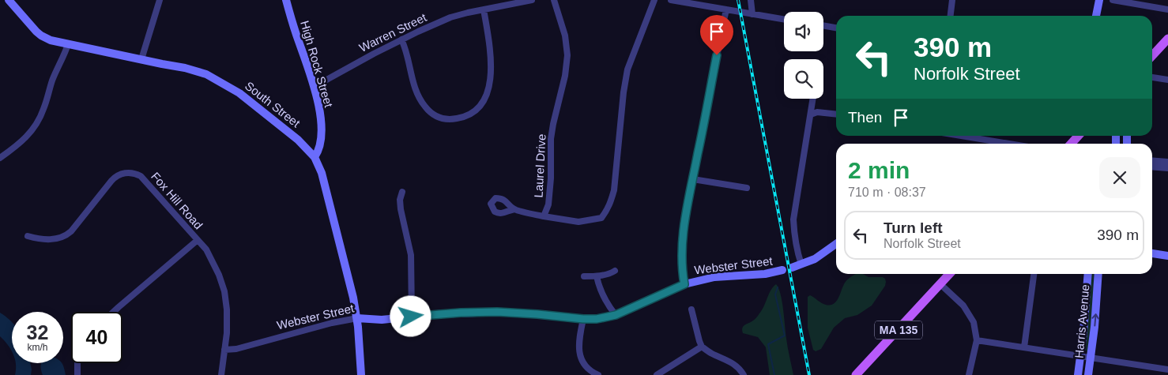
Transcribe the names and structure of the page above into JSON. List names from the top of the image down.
{
  "streets": {
    "main road": ["MA 135"],
    "street": [
      "Warren Street",
      "High Rock Street",
      "South Street",
      "Laurel Drive",
      "Fox Hill Road",
      "Webster Street",
      "Harris Avenue"
    ]
  },
  "crossings": [
    ["Warren Street", "High Rock Street"],
    ["High Rock Street", "South Street"],
    ["South Street", "Webster Street"],
    ["Fox Hill Road", "Webster Street"]
  ],
  "page": {
    "turn": ["390 m", "Norfolk Street"],
    "then": "Then",
    "heading": ["2 min", "710 m · 08:37"],
    "list": [
      {
        "name": "Turn left",
        "note": "Norfolk Street",
        "value": "390 m"
      }
    ],
    "speed": "32 km/h",
    "limit": "40"
  }
}
